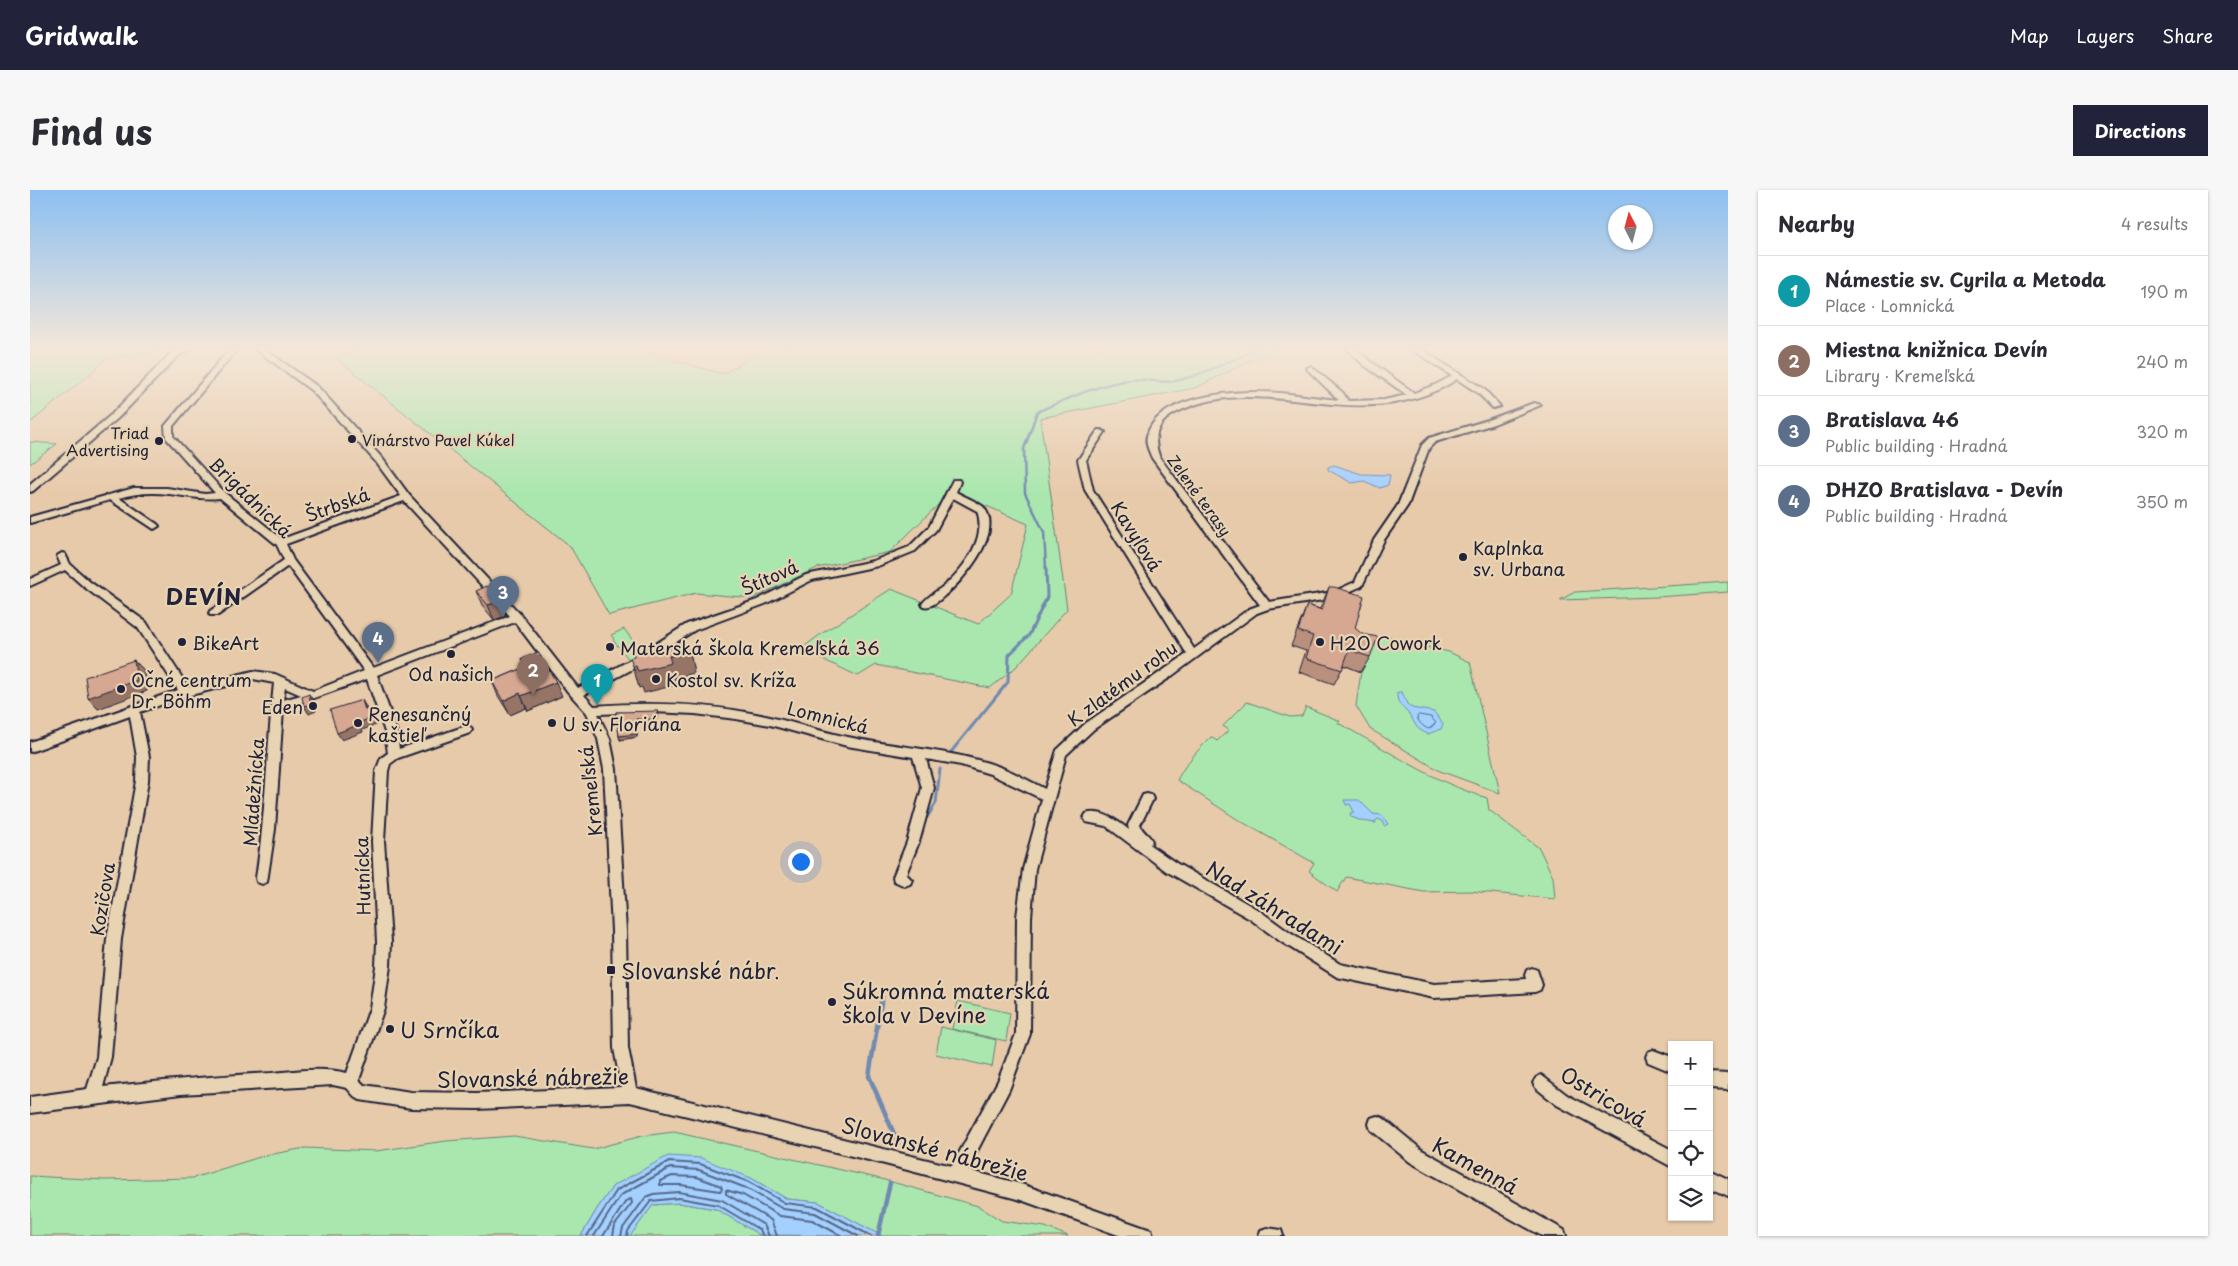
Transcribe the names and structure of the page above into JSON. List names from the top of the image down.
{
  "streets": {
    "street": [
      "Zelené terasy",
      "Brigádnická",
      "Štrbská",
      "Kavyľová",
      "Štítová",
      "K zlatému rohu",
      "Lomnická",
      "Kremeľská",
      "Mládežnícka",
      "Hutnícka",
      "Kozičova",
      "Nad záhradami",
      "Slovanské nábrežie",
      "Ostricová",
      "Kamenná"
    ]
  },
  "crossings": [
    ["Zelené terasy", "K zlatému rohu"],
    ["Brigádnická", "Štrbská"],
    ["Štrbská", "Kremeľská"],
    ["Kavyľová", "K zlatému rohu"],
    ["Štítová", "Kremeľská"],
    ["K zlatému rohu", "Lomnická"],
    ["K zlatému rohu", "Slovanské nábrežie"],
    ["Lomnická", "Kremeľská"],
    ["Kremeľská", "Slovanské nábrežie"],
    ["Hutnícka", "Slovanské nábrežie"],
    ["Kozičova", "Slovanské nábrežie"]
  ],
  "districts": ["DEVÍN"],
  "places": {
    "other": [
      "Vinárstvo Pavel Kúkel",
      "Triad Advertising",
      "Kaplnka sv. Urbana",
      "BikeArt",
      "H2O Cowork",
      "Materská škola Kremeľská 36",
      "Od našich",
      "Kostol sv. Kríža",
      "Očné centrum Dr. Böhm",
      "Eden",
      "Renesančný kaštieľ",
      "U sv. Floriána",
      "Súkromná materská škola v Devíne",
      "U Srnčíka"
    ],
    "transit": ["Slovanské nábr."]
  },
  "north": "top",
  "page": {
    "header": "Gridwalk",
    "nav": ["Map", "Layers", "Share"],
    "title": "Find us",
    "buttons": "Directions",
    "heading": ["Nearby", "4 results"],
    "list": [
      {
        "mark": "1",
        "name": "Námestie sv. Cyrila a Metoda",
        "note": "Place · Lomnická",
        "value": "190 m"
      },
      {
        "mark": "2",
        "name": "Miestna knižnica Devín",
        "note": "Library · Kremeľská",
        "value": "240 m"
      },
      {
        "mark": "3",
        "name": "Bratislava 46",
        "note": "Public building · Hradná",
        "value": "320 m"
      },
      {
        "mark": "4",
        "name": "DHZO Bratislava - Devín",
        "note": "Public building · Hradná",
        "value": "350 m"
      }
    ],
    "pins": [
      "3",
      "4",
      "2",
      "1"
    ],
    "map_buttons": ["+", "−"]
  }
}
